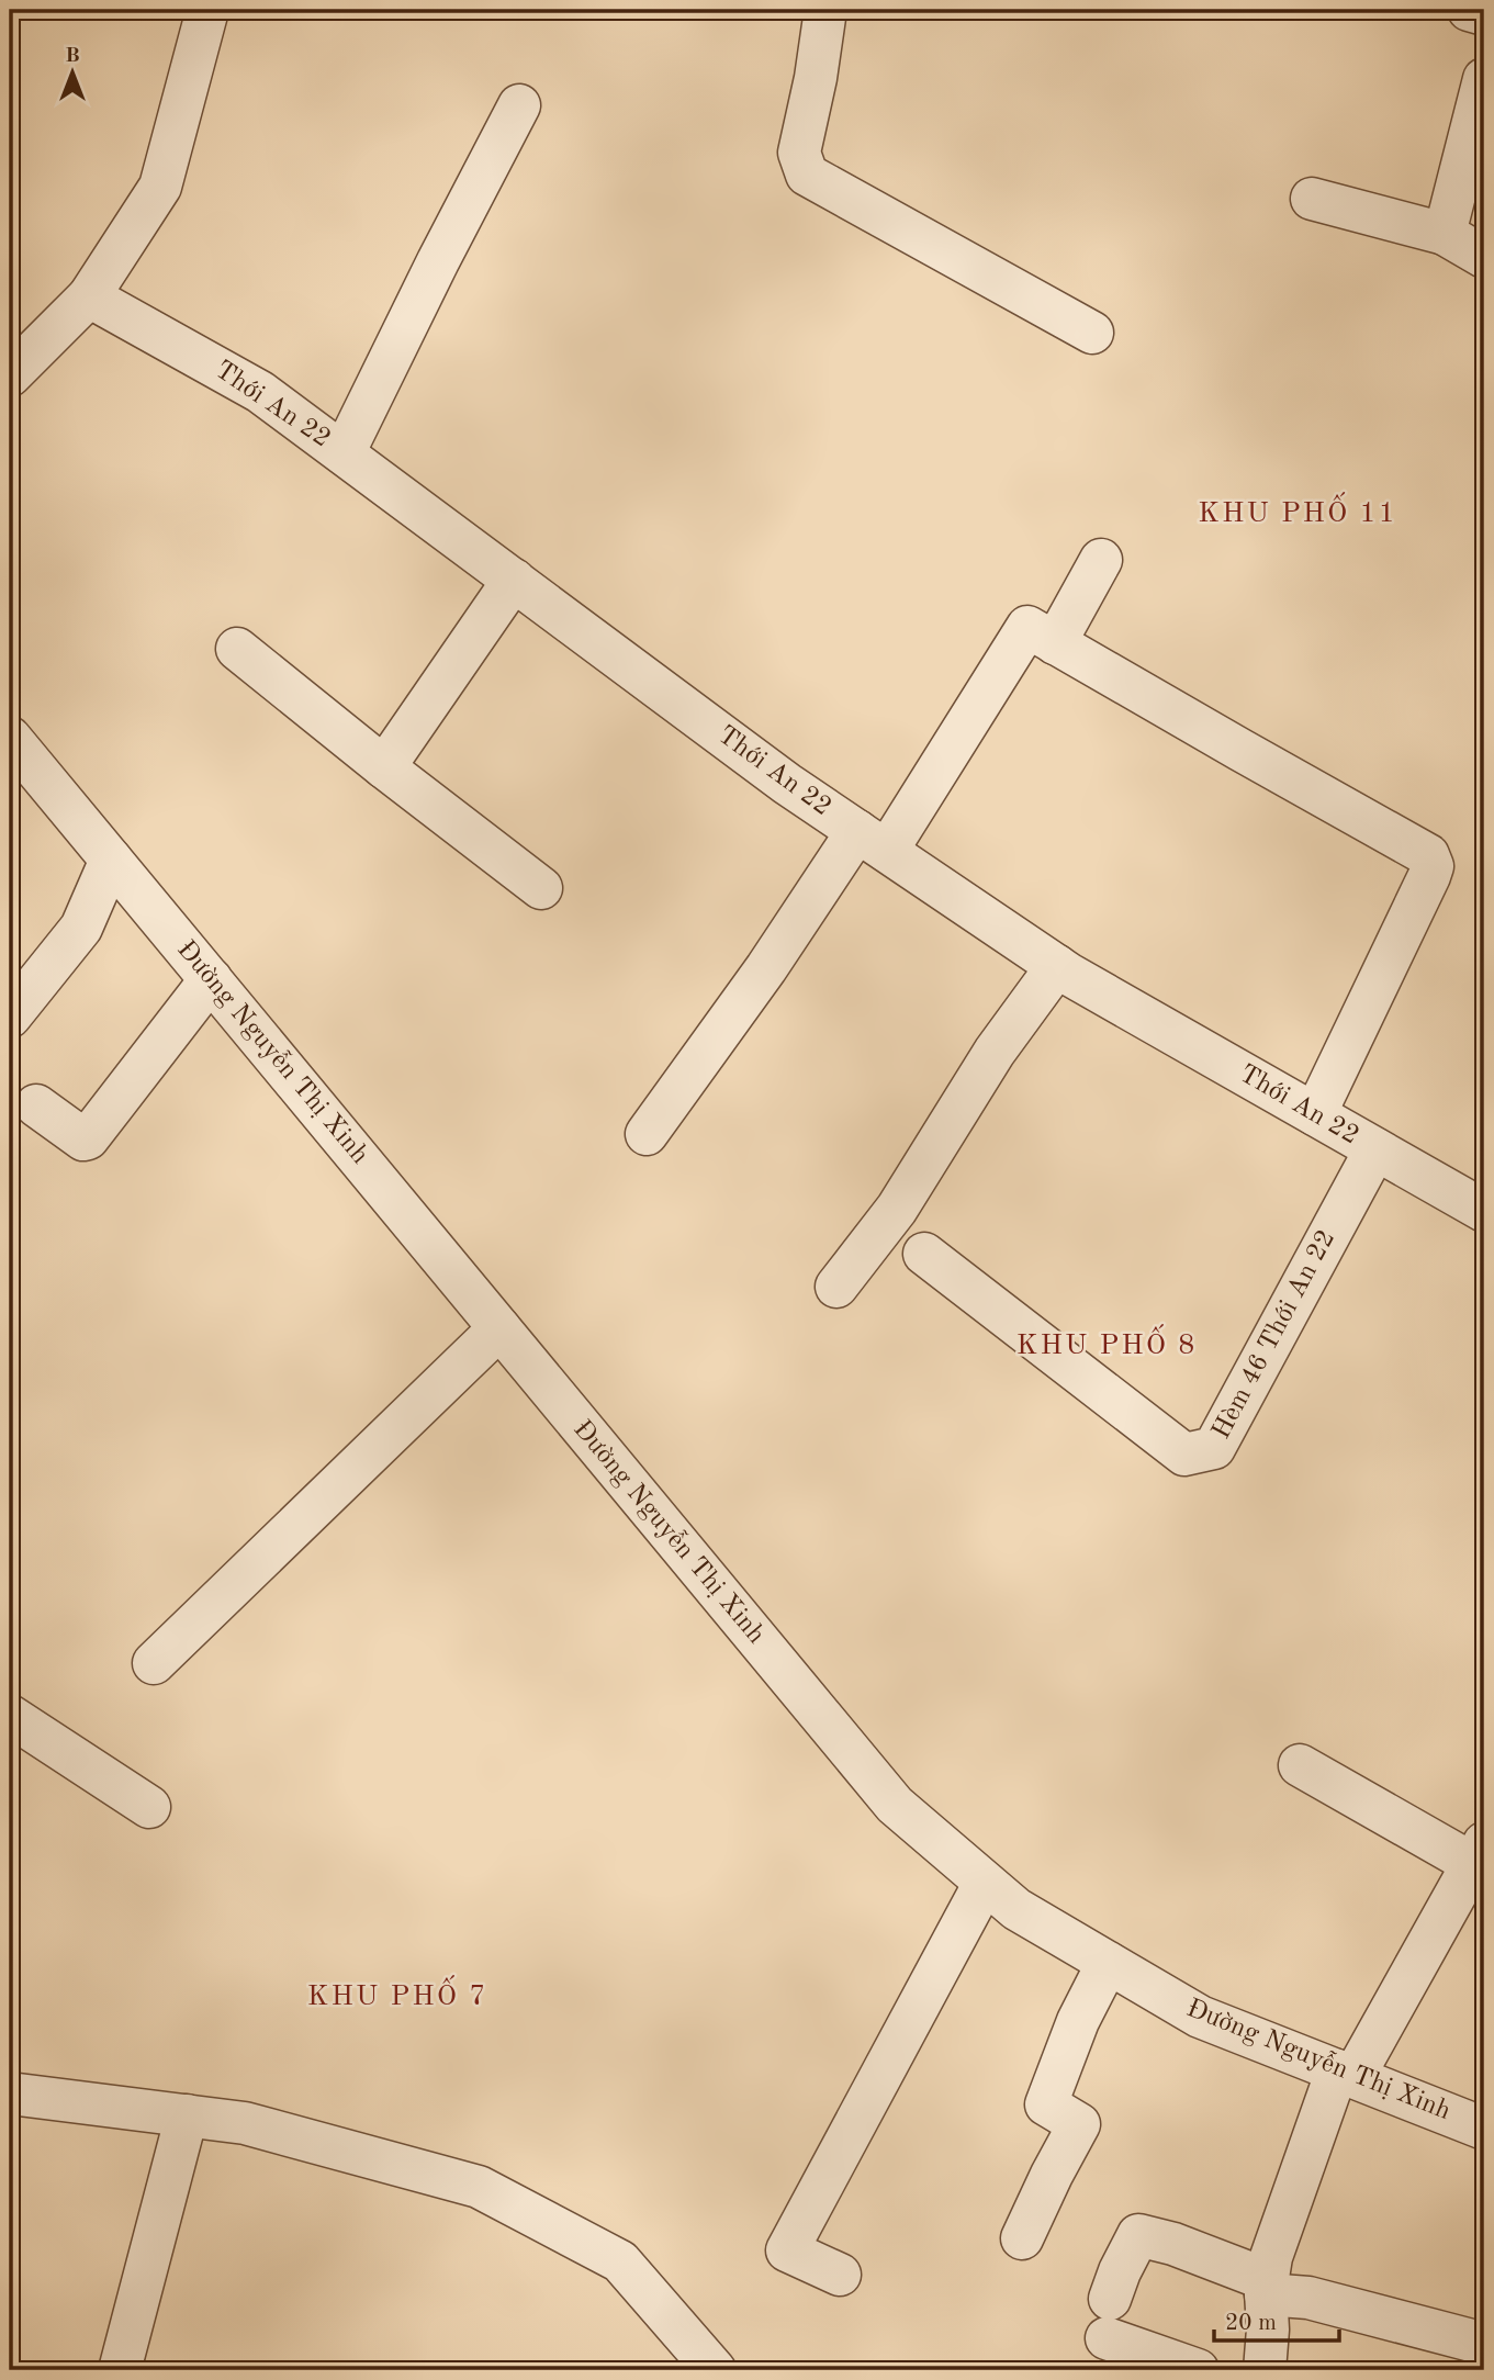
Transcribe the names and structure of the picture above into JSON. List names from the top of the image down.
{
  "streets": {
    "street": ["Thới An 22", "Đường Nguyễn Thị Xinh", "Hèm 46 Thới An 22"]
  },
  "crossings": [
    ["Thới An 22", "Hèm 46 Thới An 22"]
  ],
  "districts": ["KHU PHỐ 11", "KHU PHỐ 8", "KHU PHỐ 7"],
  "scale_bar": "20 m",
  "north": "top"
}
